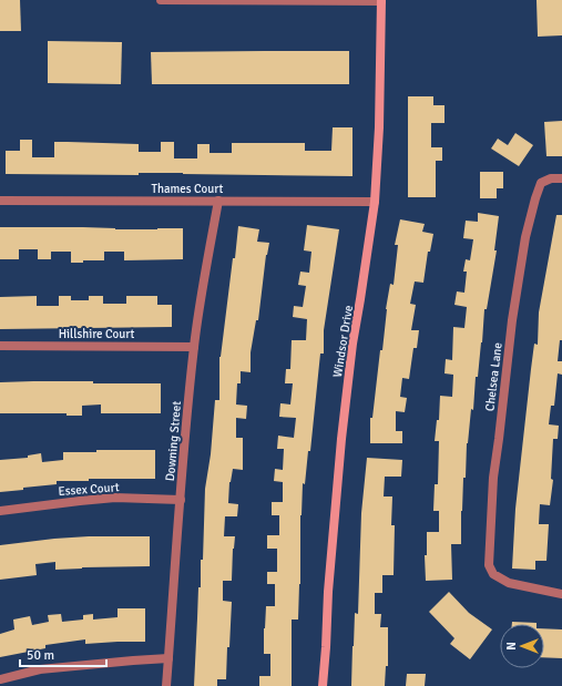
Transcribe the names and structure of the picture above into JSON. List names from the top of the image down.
{
  "streets": {
    "street": [
      "Thames Court",
      "Hillshire Court",
      "Windsor Drive",
      "Chelsea Lane",
      "Downing Street",
      "Essex Court"
    ]
  },
  "crossings": [
    ["Thames Court", "Windsor Drive"],
    ["Thames Court", "Downing Street"],
    ["Hillshire Court", "Downing Street"],
    ["Downing Street", "Essex Court"]
  ],
  "scale_bar": "50 m",
  "north": "left"
}
